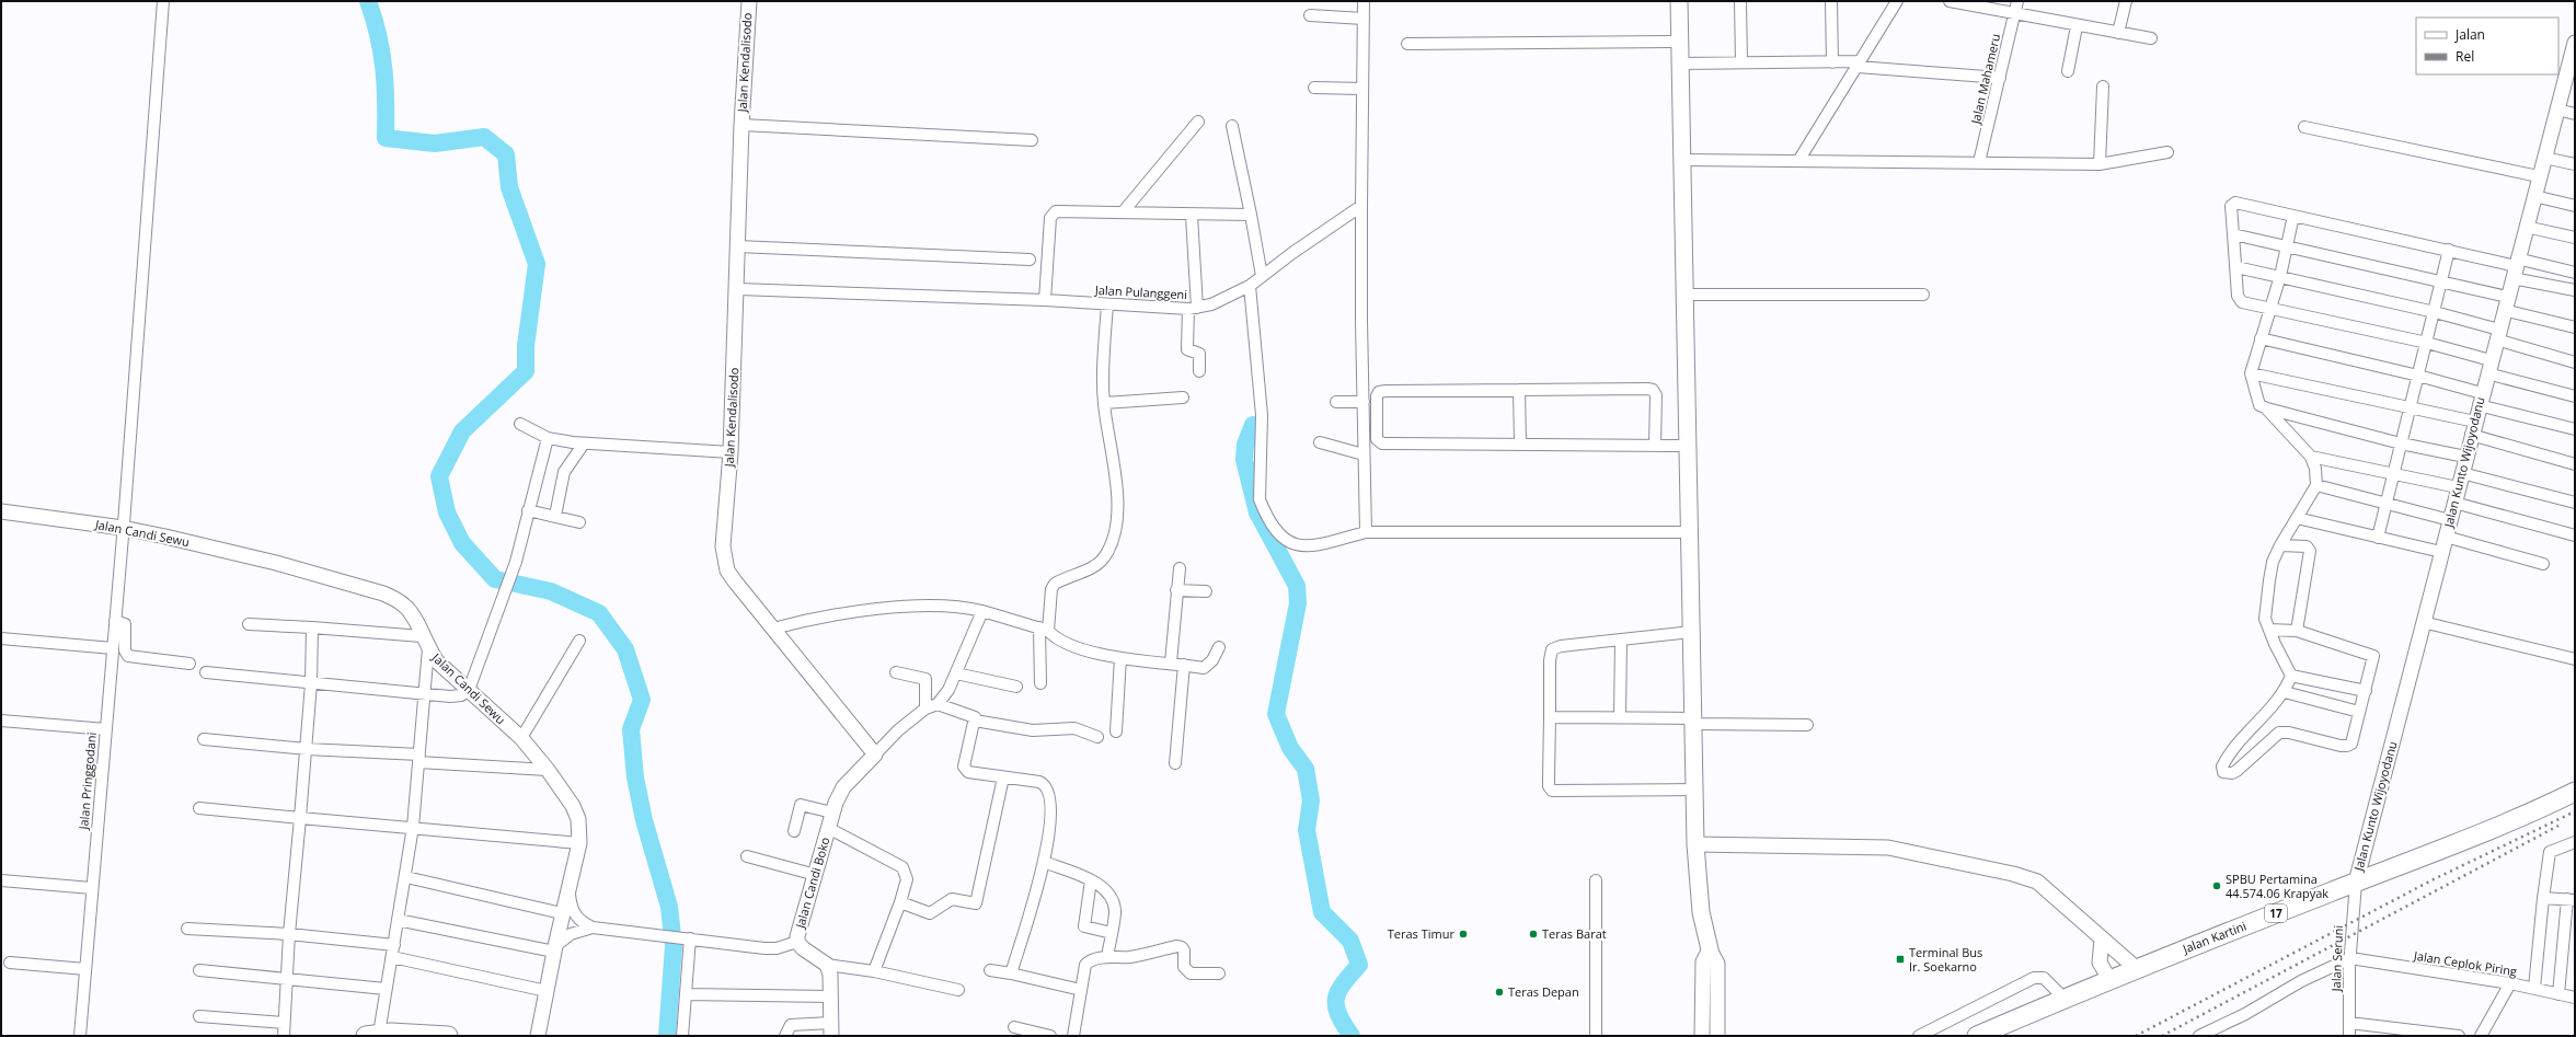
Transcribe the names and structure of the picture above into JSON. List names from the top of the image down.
{
  "streets": {
    "highway": ["17", "Jalan Kartini"],
    "street": [
      "Jalan Kendalisodo",
      "Jalan Mahameru",
      "Jalan Pulanggeni",
      "Jalan Kunto Wijoyodanu",
      "Jalan Candi Sewu",
      "Jalan Pringgodani",
      "Jalan Candi Boko",
      "Jalan Seruni",
      "Jalan Ceplok Piring"
    ]
  },
  "crossings": [
    ["Jalan Kendalisodo", "Jalan Pulanggeni"],
    ["Jalan Kendalisodo", "Jalan Candi Boko"],
    ["Jalan Kunto Wijoyodanu", "Jalan Kartini"],
    ["Jalan Kunto Wijoyodanu", "Jalan Seruni"],
    ["Jalan Candi Sewu", "Jalan Pringgodani"],
    ["Jalan Kartini", "Jalan Seruni"],
    ["Jalan Seruni", "Jalan Ceplok Piring"]
  ],
  "places": {
    "other": [
      "SPBU Pertamina 44.574.06 Krapyak",
      "Teras Timur",
      "Teras Barat",
      "Teras Depan"
    ],
    "transit": ["Terminal Bus Ir. Soekarno"]
  },
  "legend": ["Jalan", "Rel"]
}
